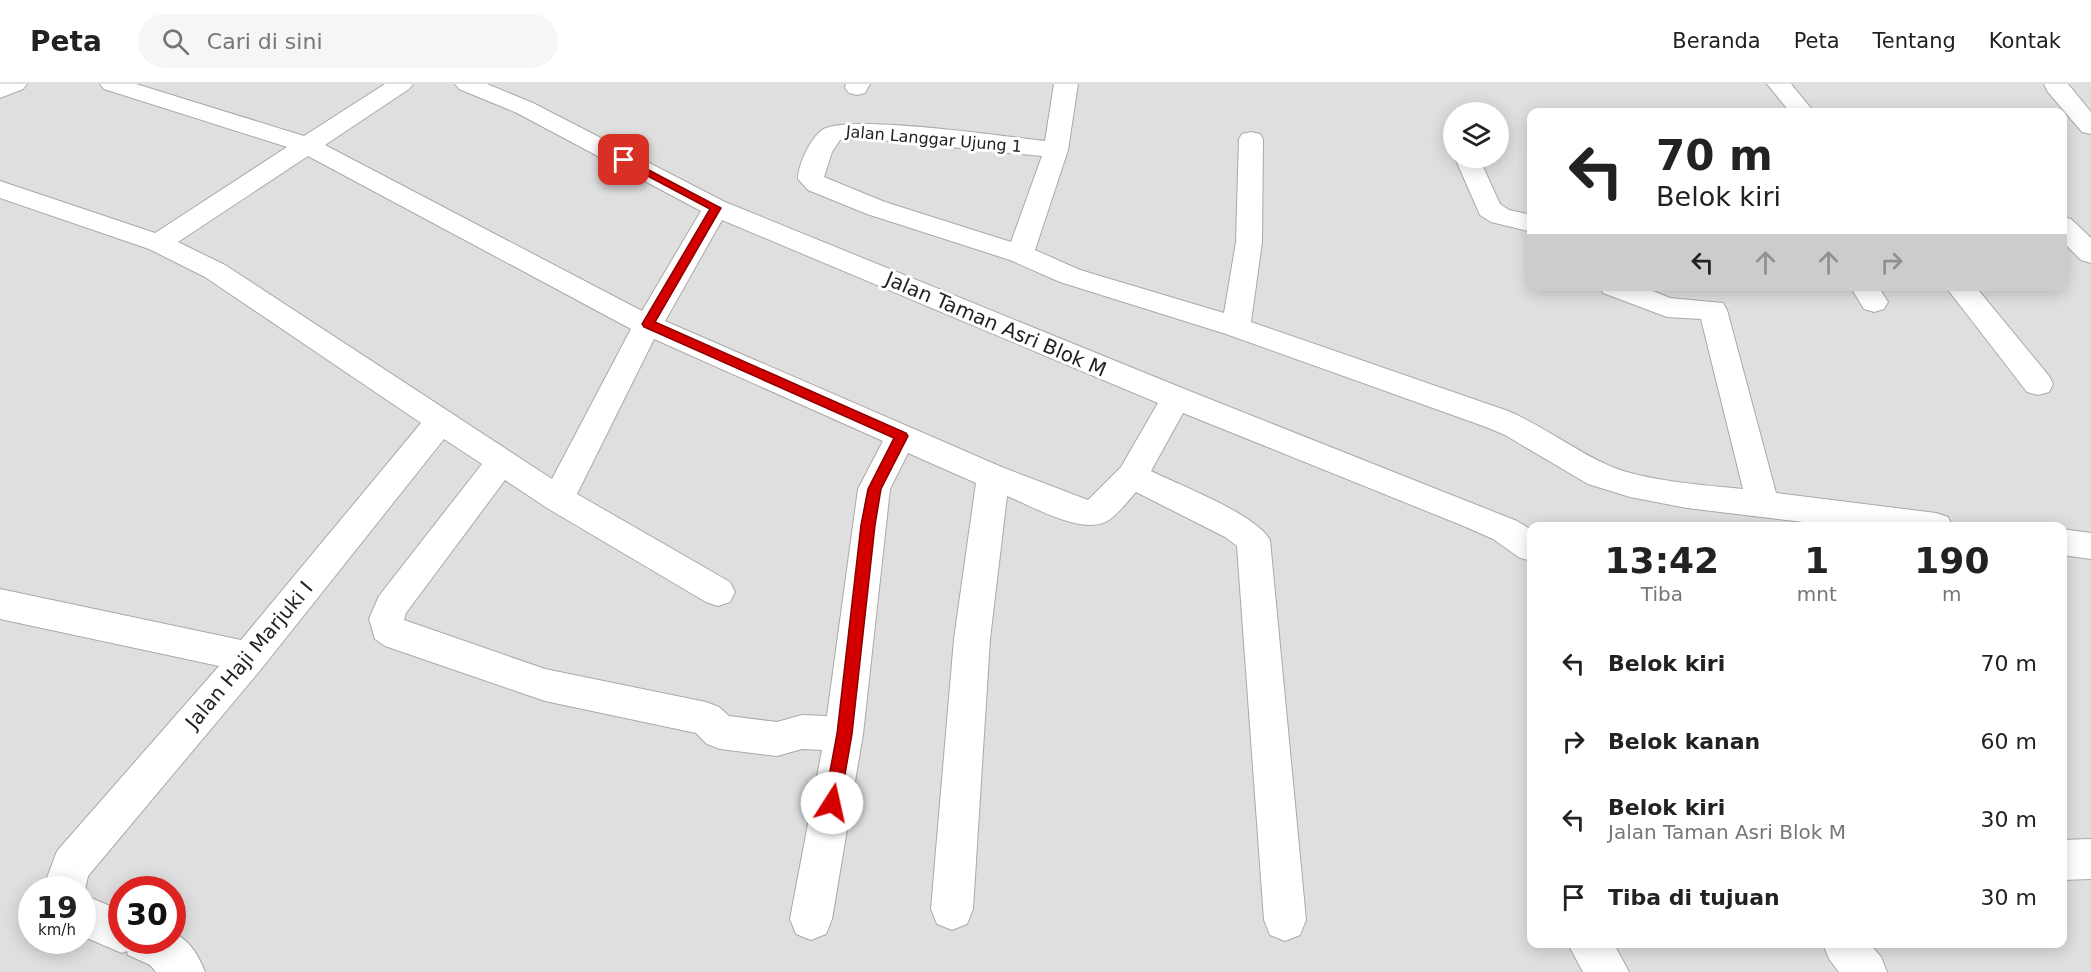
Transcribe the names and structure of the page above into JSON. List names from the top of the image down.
{
  "streets": {
    "street": ["Jalan Langgar Ujung 1", "Jalan Taman Asri Blok M", "Jalan Haji Marjuki I"]
  },
  "page": {
    "header": "Peta",
    "search": "Cari di sini",
    "nav": [
      "Beranda",
      "Peta",
      "Tentang",
      "Kontak"
    ],
    "turn": ["70 m", "Belok kiri"],
    "eta": [
      "13:42",
      "Tiba",
      "1",
      "mnt",
      "190",
      "m"
    ],
    "list": [
      {
        "name": "Belok kiri",
        "value": "70 m"
      },
      {
        "name": "Belok kanan",
        "value": "60 m"
      },
      {
        "name": "Belok kiri",
        "note": "Jalan Taman Asri Blok M",
        "value": "30 m"
      },
      {
        "name": "Tiba di tujuan",
        "value": "30 m"
      }
    ],
    "speed": "19 km/h",
    "limit": "30"
  }
}
